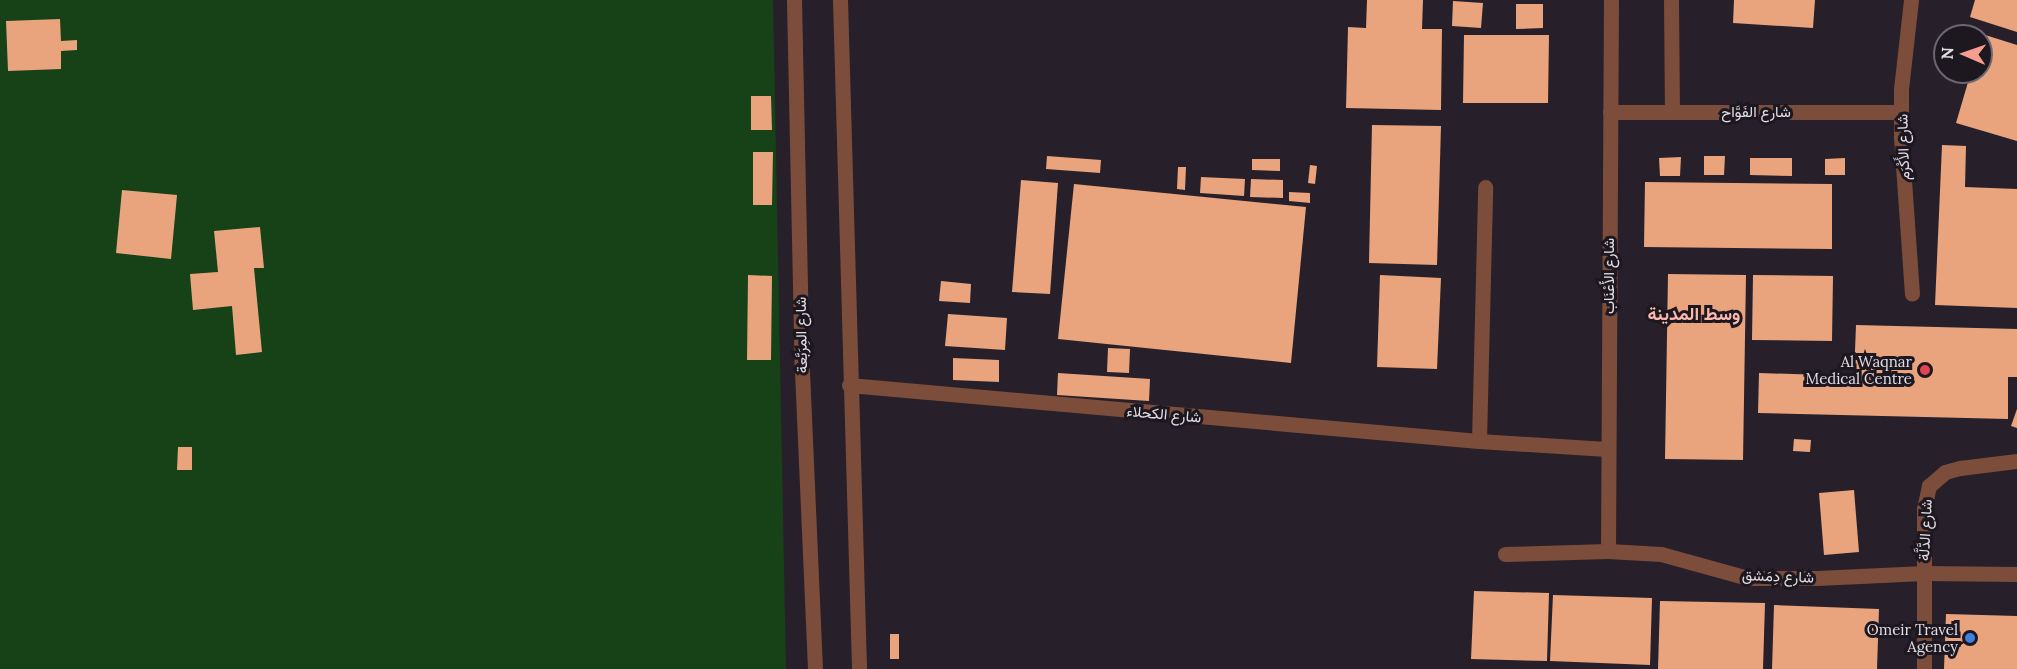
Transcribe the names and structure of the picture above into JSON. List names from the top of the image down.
{
  "streets": {
    "street": [
      "شارع الفَوَّاح",
      "شارع الأَكْرَم",
      "شارع الأَعْنَاب",
      "شارع المِرَبَّعة",
      "شارع الكحلاء",
      "شارع الدَّلَّة",
      "شارع دِمَشق"
    ]
  },
  "crossings": [
    ["شارع الفَوَّاح", "شارع الأَكْرَم"],
    ["شارع الفَوَّاح", "شارع الأَعْنَاب"],
    ["شارع الأَعْنَاب", "شارع الكحلاء"],
    ["شارع الأَعْنَاب", "شارع دِمَشق"],
    ["شارع الدَّلَّة", "شارع دِمَشق"]
  ],
  "districts": ["وسط المدينة"],
  "places": ["Al Waqnar Medical Centre", "Omeir Travel Agency"],
  "north": "left"
}
